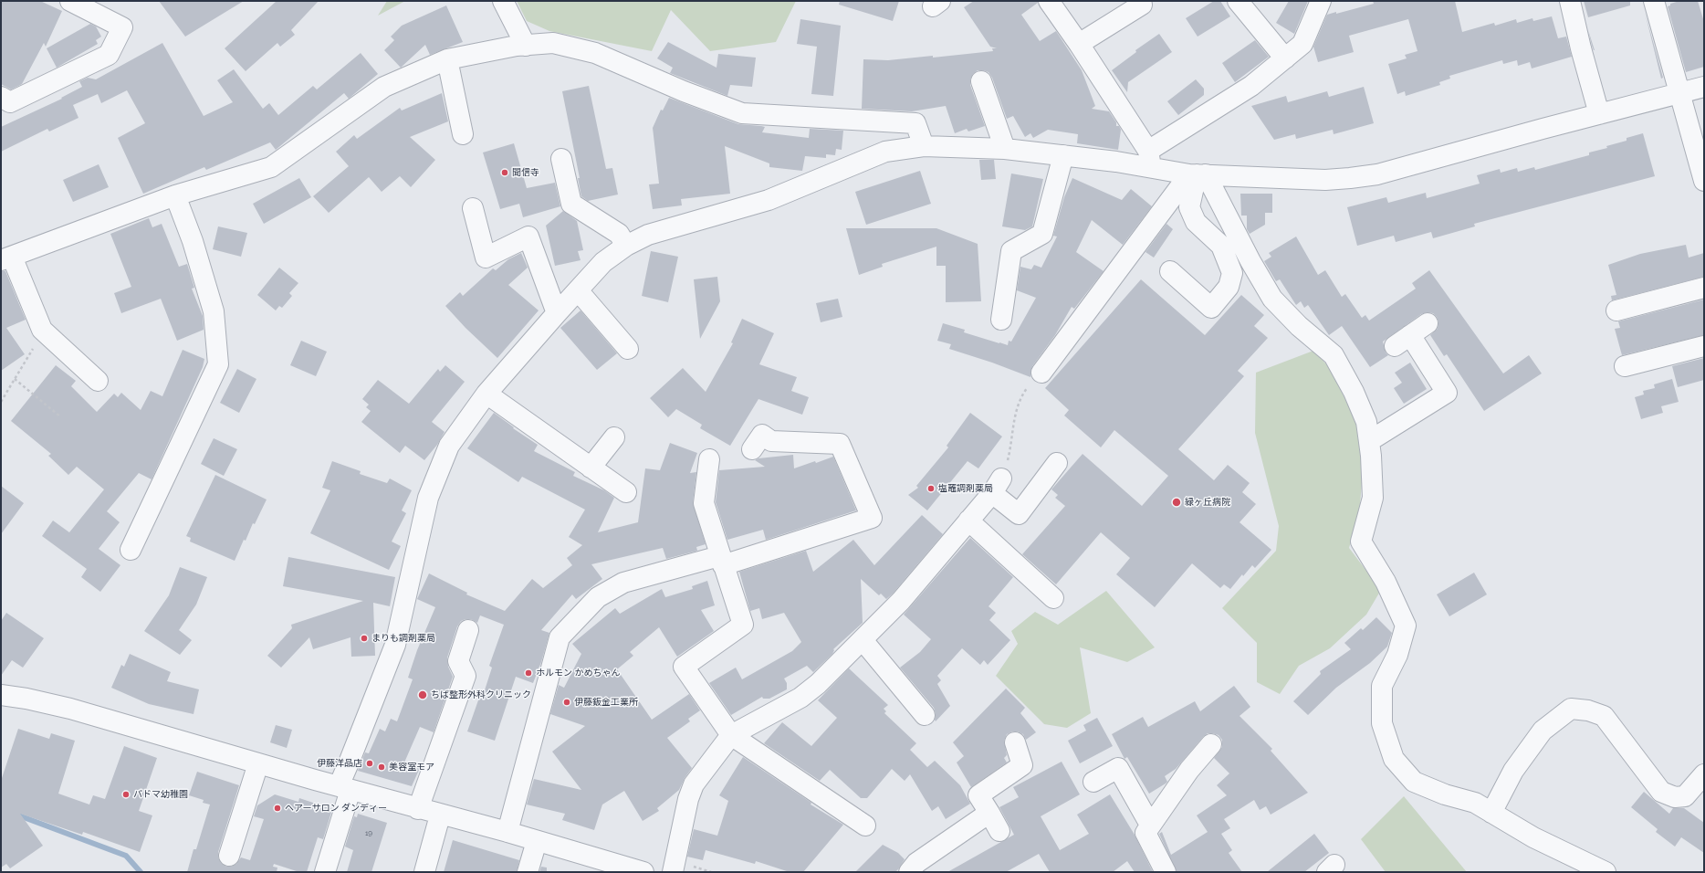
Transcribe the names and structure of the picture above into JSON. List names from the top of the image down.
{
  "places": [
    "聞信寺",
    "塩竈調剤薬局",
    "緑ヶ丘病院",
    "まりも調剤薬局",
    "ホルモン かめちゃん",
    "ちば整形外科クリニック",
    "伊藤鈑金工業所",
    "伊藤洋品店",
    "美容室モア",
    "パドマ幼稚園",
    "ヘアーサロン ダンディー"
  ],
  "house_numbers": ["19"]
}
